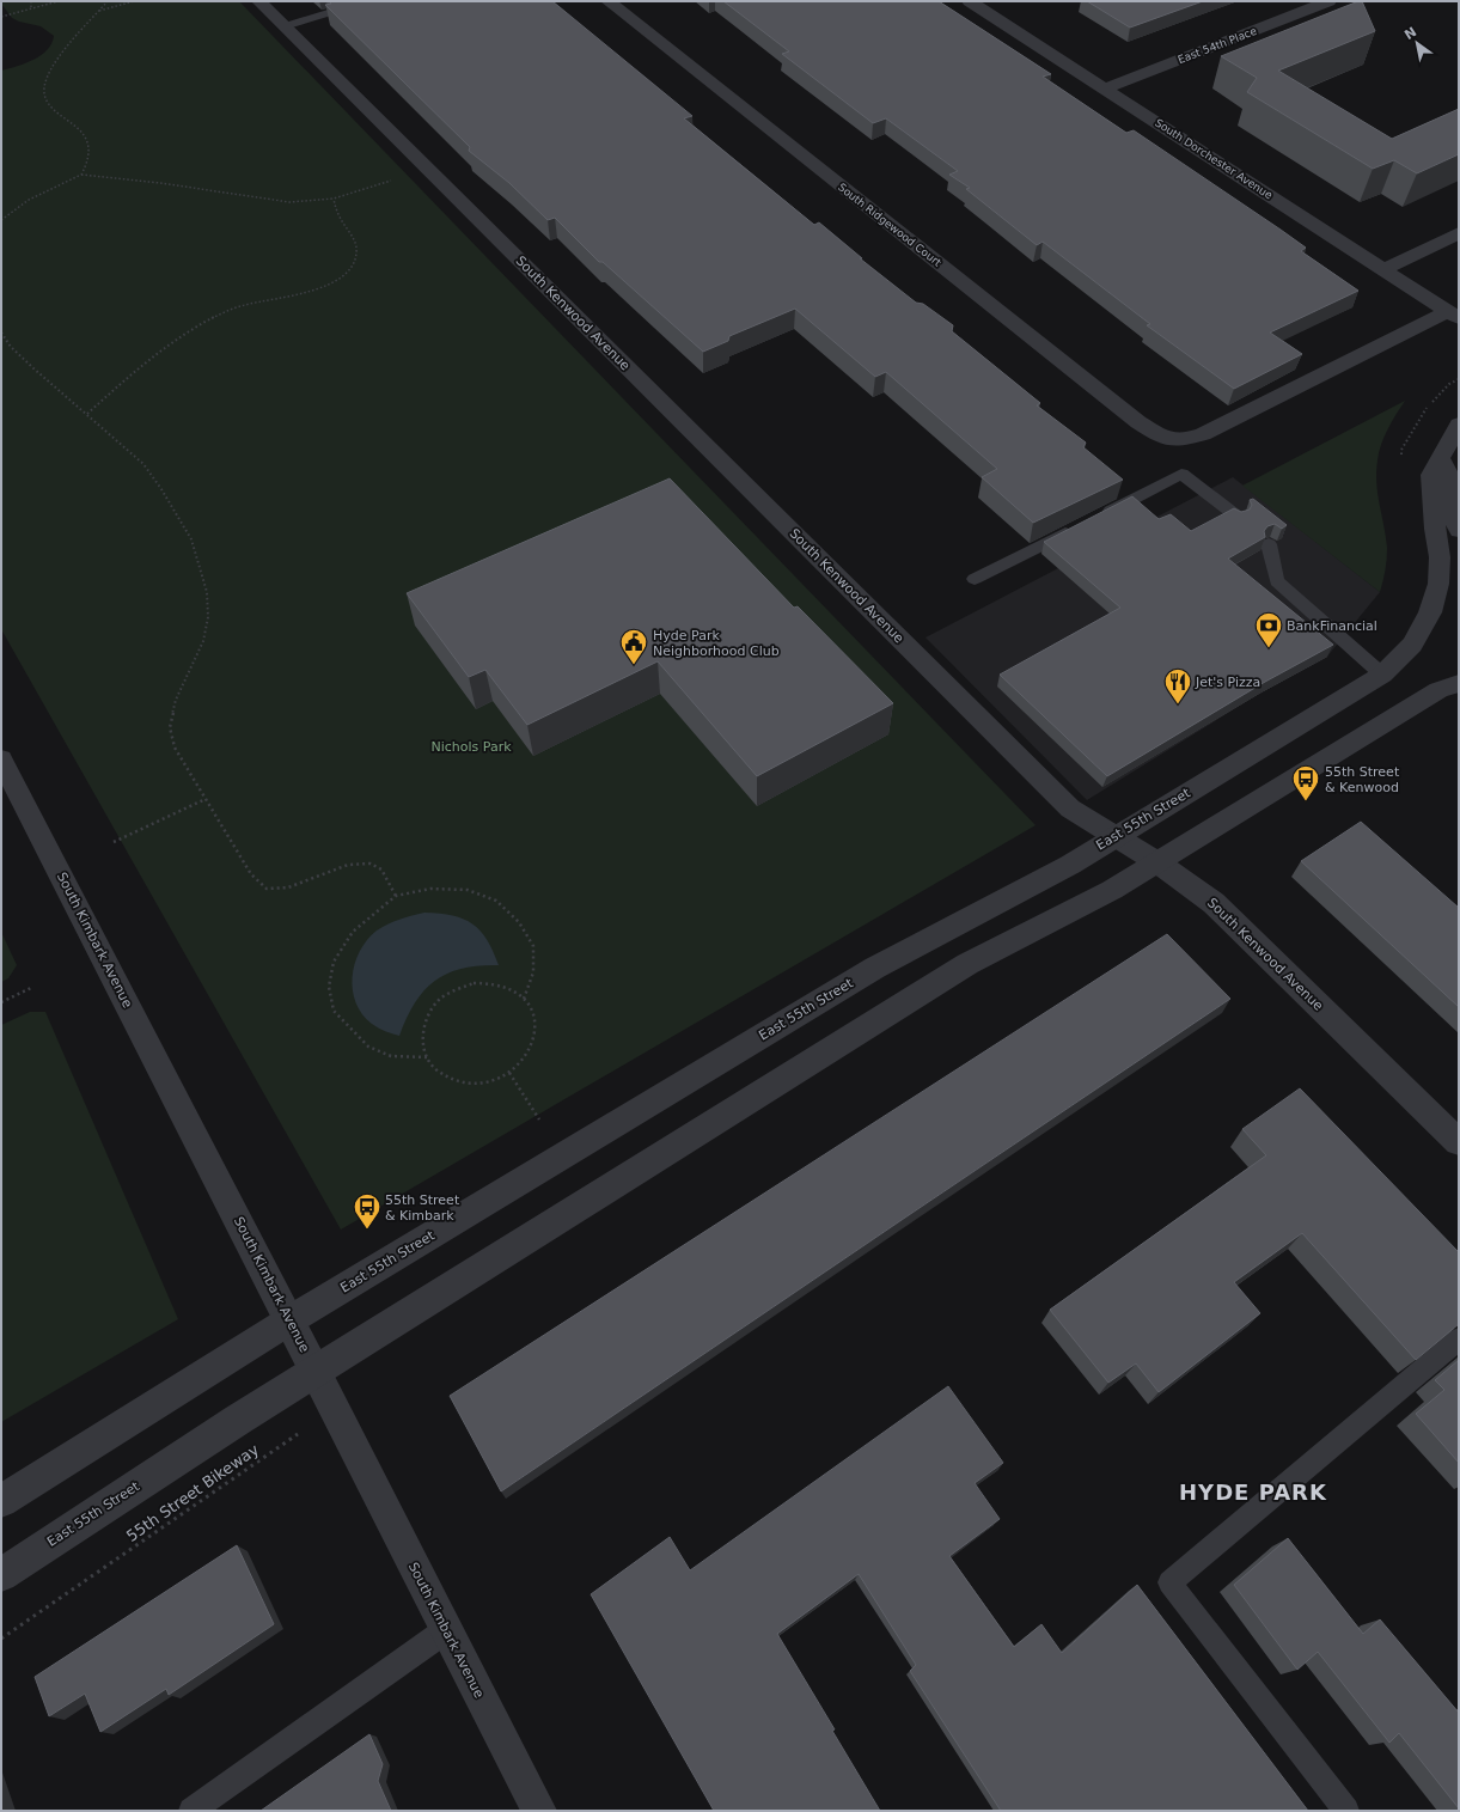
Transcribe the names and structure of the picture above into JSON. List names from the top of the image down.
{
  "streets": {
    "street": [
      "East 54th Place",
      "South Dorchester Avenue",
      "South Ridgewood Court",
      "South Kenwood Avenue",
      "East 55th Street",
      "South Kimbark Avenue"
    ],
    "path": ["55th Street Bikeway"]
  },
  "crossings": [
    ["East 54th Place", "South Dorchester Avenue"],
    ["South Dorchester Avenue", "South Ridgewood Court"],
    ["South Kenwood Avenue", "East 55th Street"],
    ["East 55th Street", "South Kimbark Avenue"],
    ["South Kimbark Avenue", "55th Street Bikeway"]
  ],
  "districts": ["HYDE PARK"],
  "parks": ["Nichols Park"],
  "places": {
    "bank": ["BankFinancial"],
    "public building": ["Hyde Park Neighborhood Club"],
    "restaurant": ["Jet's Pizza"],
    "bus stop": ["55th Street & Kenwood", "55th Street & Kimbark"]
  },
  "north": "top left"
}
